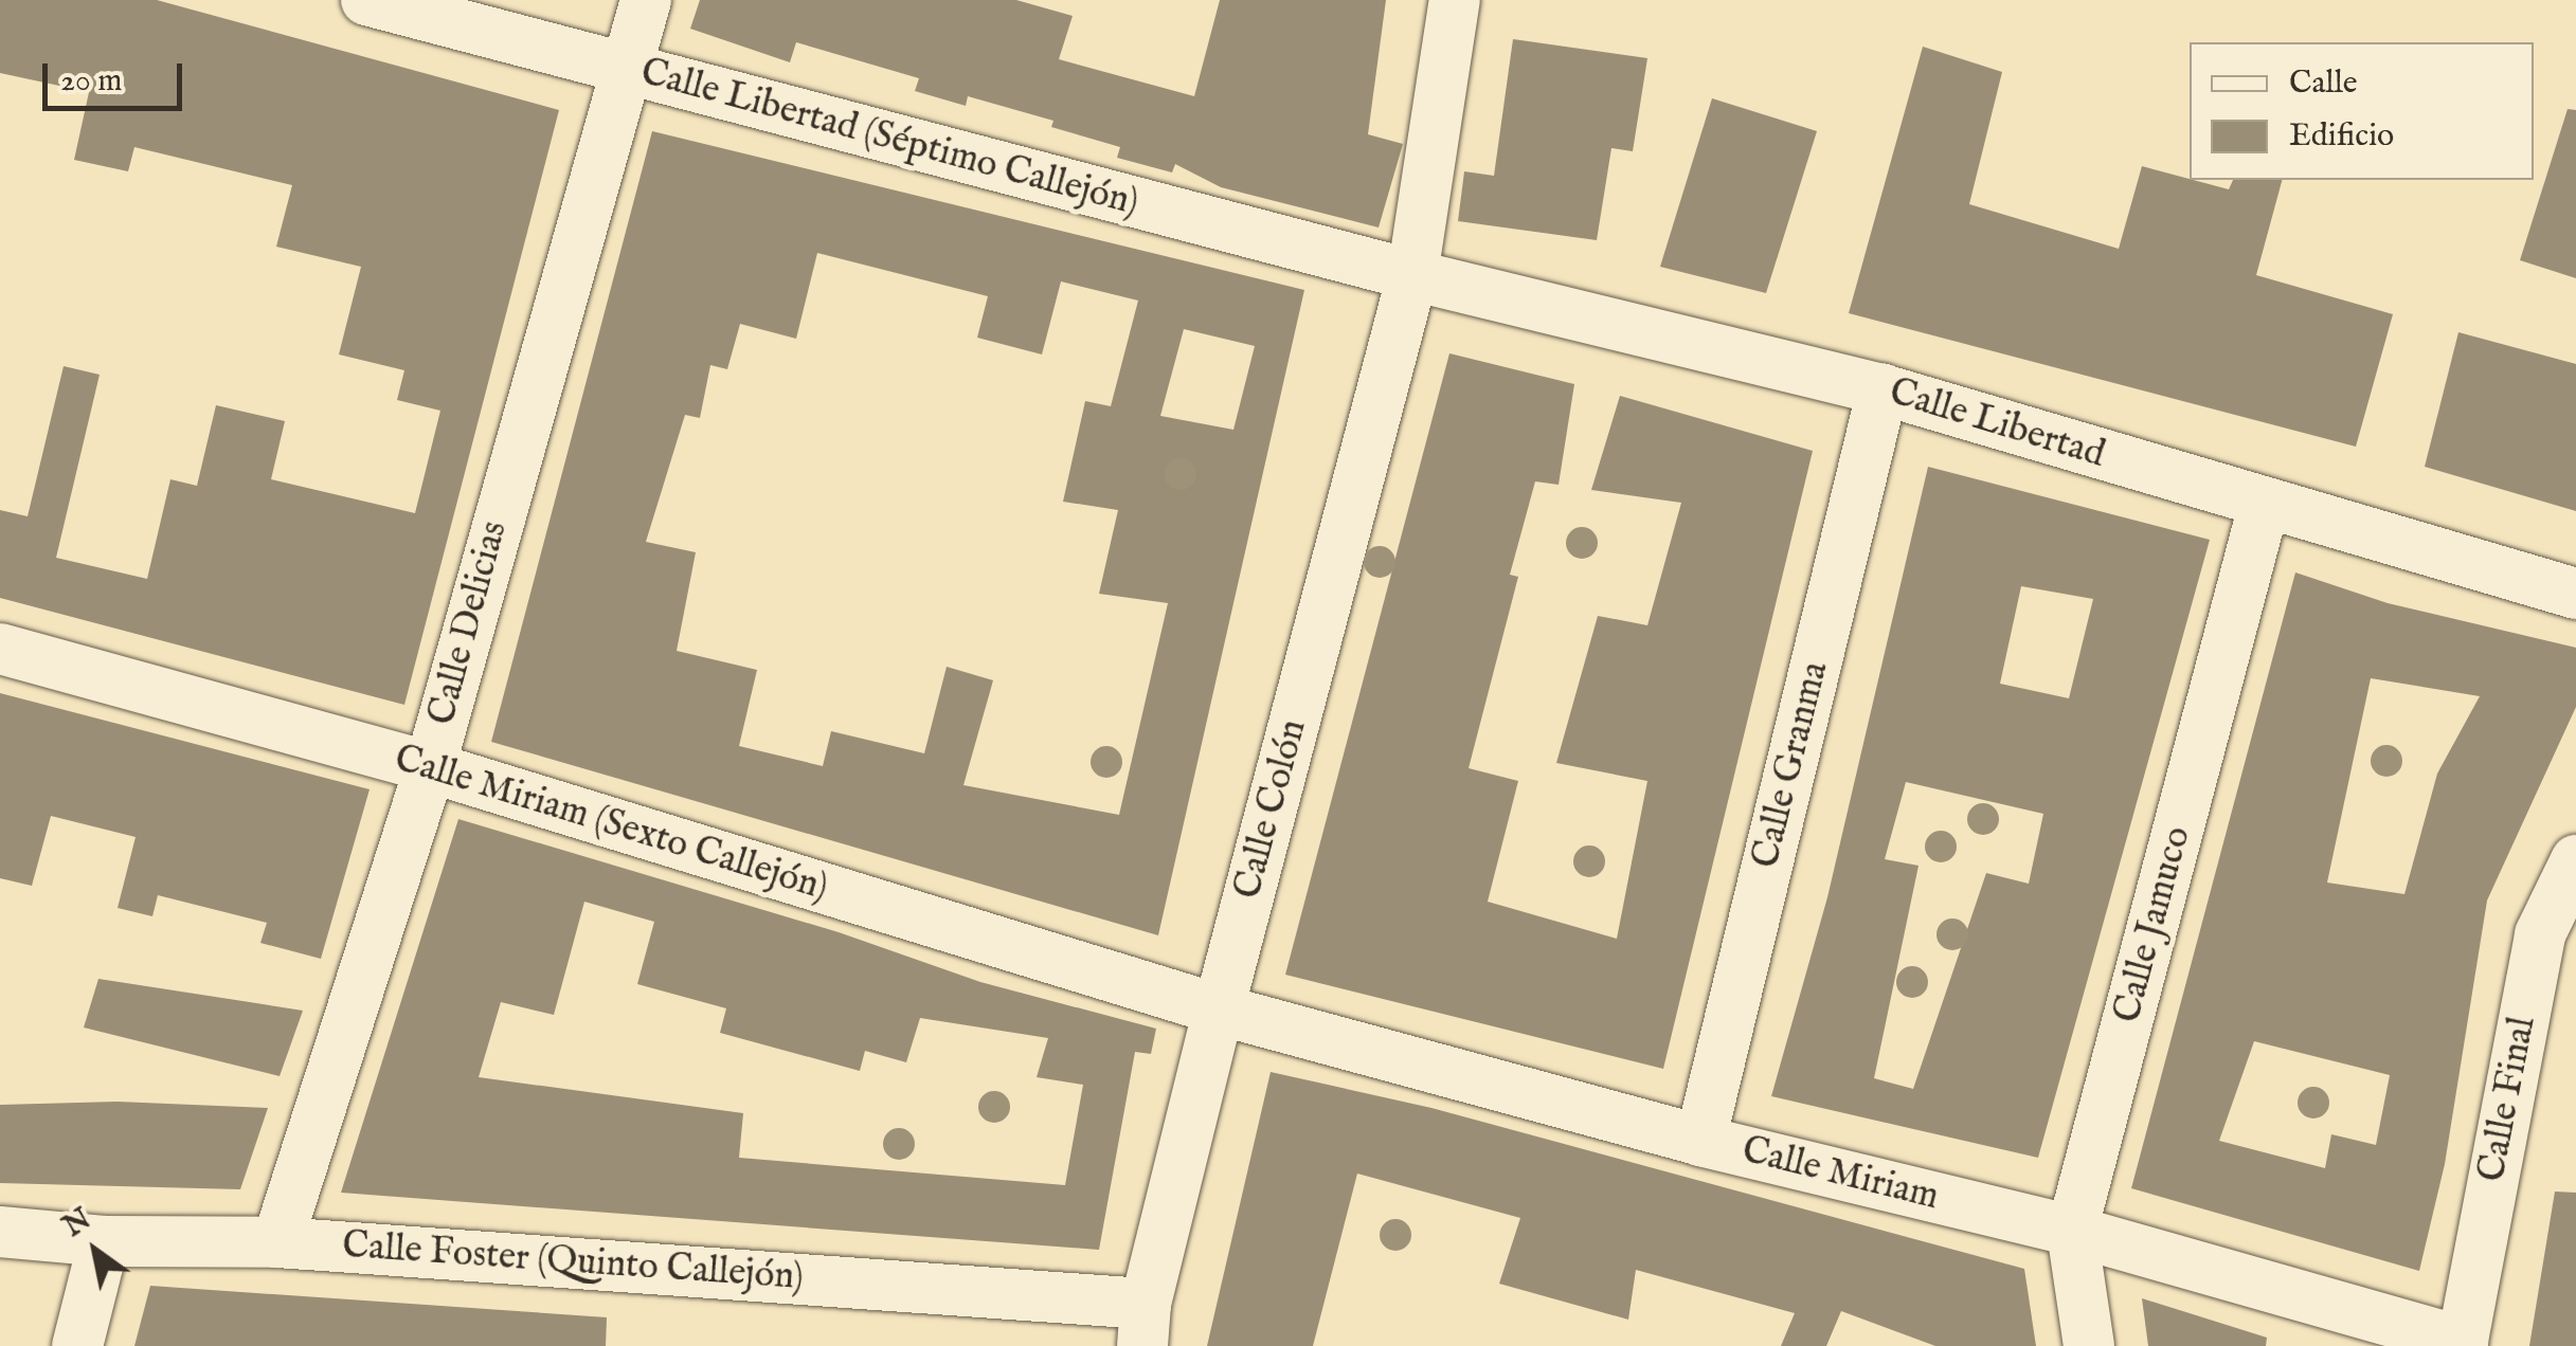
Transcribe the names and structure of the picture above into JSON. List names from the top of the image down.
{
  "streets": {
    "street": [
      "Calle Libertad (Séptimo Callejón)",
      "Calle Libertad",
      "Calle Delicias",
      "Calle Granma",
      "Calle Colón",
      "Calle Miriam (Sexto Callejón)",
      "Calle Jamuco",
      "Calle Final",
      "Calle Miriam",
      "Calle Foster (Quinto Callejón)"
    ]
  },
  "crossings": [
    ["Calle Libertad (Séptimo Callejón)", "Calle Libertad"],
    ["Calle Libertad (Séptimo Callejón)", "Calle Delicias"],
    ["Calle Libertad (Séptimo Callejón)", "Calle Colón"],
    ["Calle Libertad", "Calle Granma"],
    ["Calle Libertad", "Calle Colón"],
    ["Calle Libertad", "Calle Jamuco"],
    ["Calle Delicias", "Calle Miriam (Sexto Callejón)"],
    ["Calle Delicias", "Calle Foster (Quinto Callejón)"],
    ["Calle Granma", "Calle Miriam"],
    ["Calle Colón", "Calle Miriam (Sexto Callejón)"],
    ["Calle Colón", "Calle Miriam"],
    ["Calle Colón", "Calle Foster (Quinto Callejón)"],
    ["Calle Miriam (Sexto Callejón)", "Calle Miriam"],
    ["Calle Jamuco", "Calle Miriam"],
    ["Calle Final", "Calle Miriam"]
  ],
  "legend": ["Calle", "Edificio"],
  "scale_bar": "20 m",
  "north": "top left"
}
